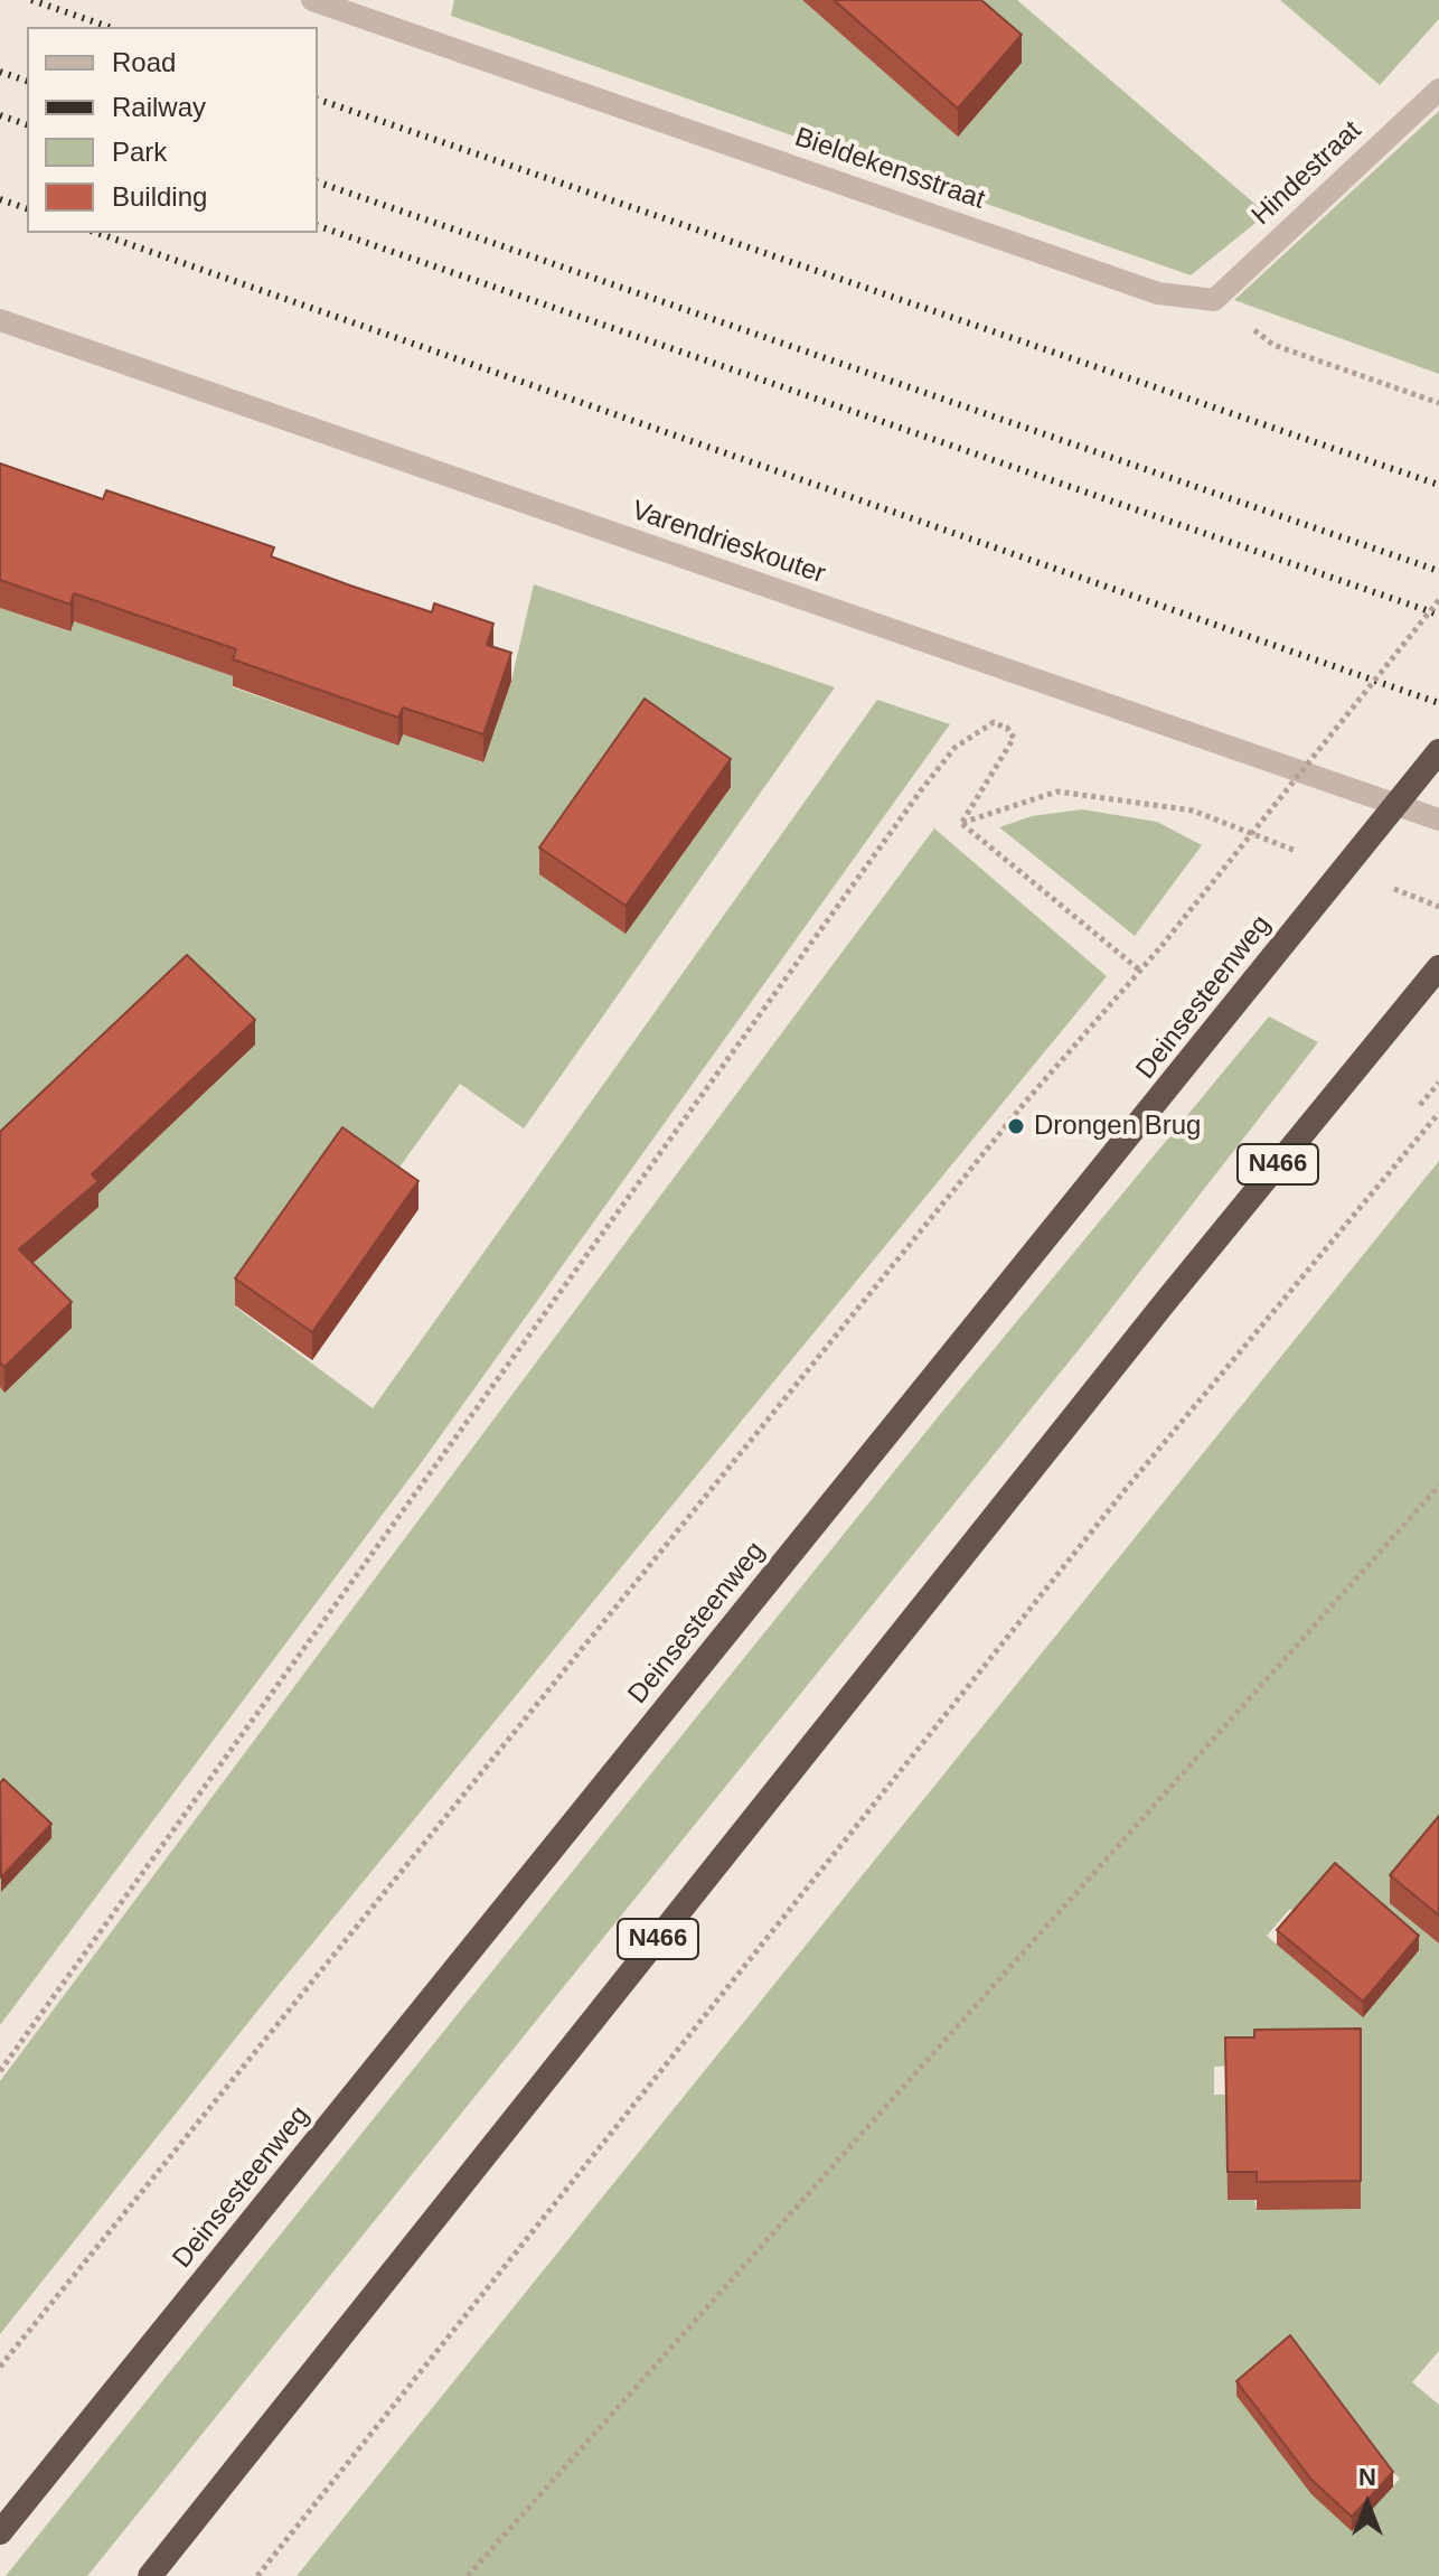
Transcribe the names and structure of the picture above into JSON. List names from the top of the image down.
{
  "streets": {
    "highway": ["Deinsesteenweg", "N466"],
    "street": ["Bieldekensstraat", "Hindestraat", "Varendrieskouter"]
  },
  "crossings": [
    ["Bieldekensstraat", "Hindestraat"]
  ],
  "places": ["Drongen Brug"],
  "legend": [
    "Road",
    "Railway",
    "Park",
    "Building"
  ],
  "north": "top"
}
